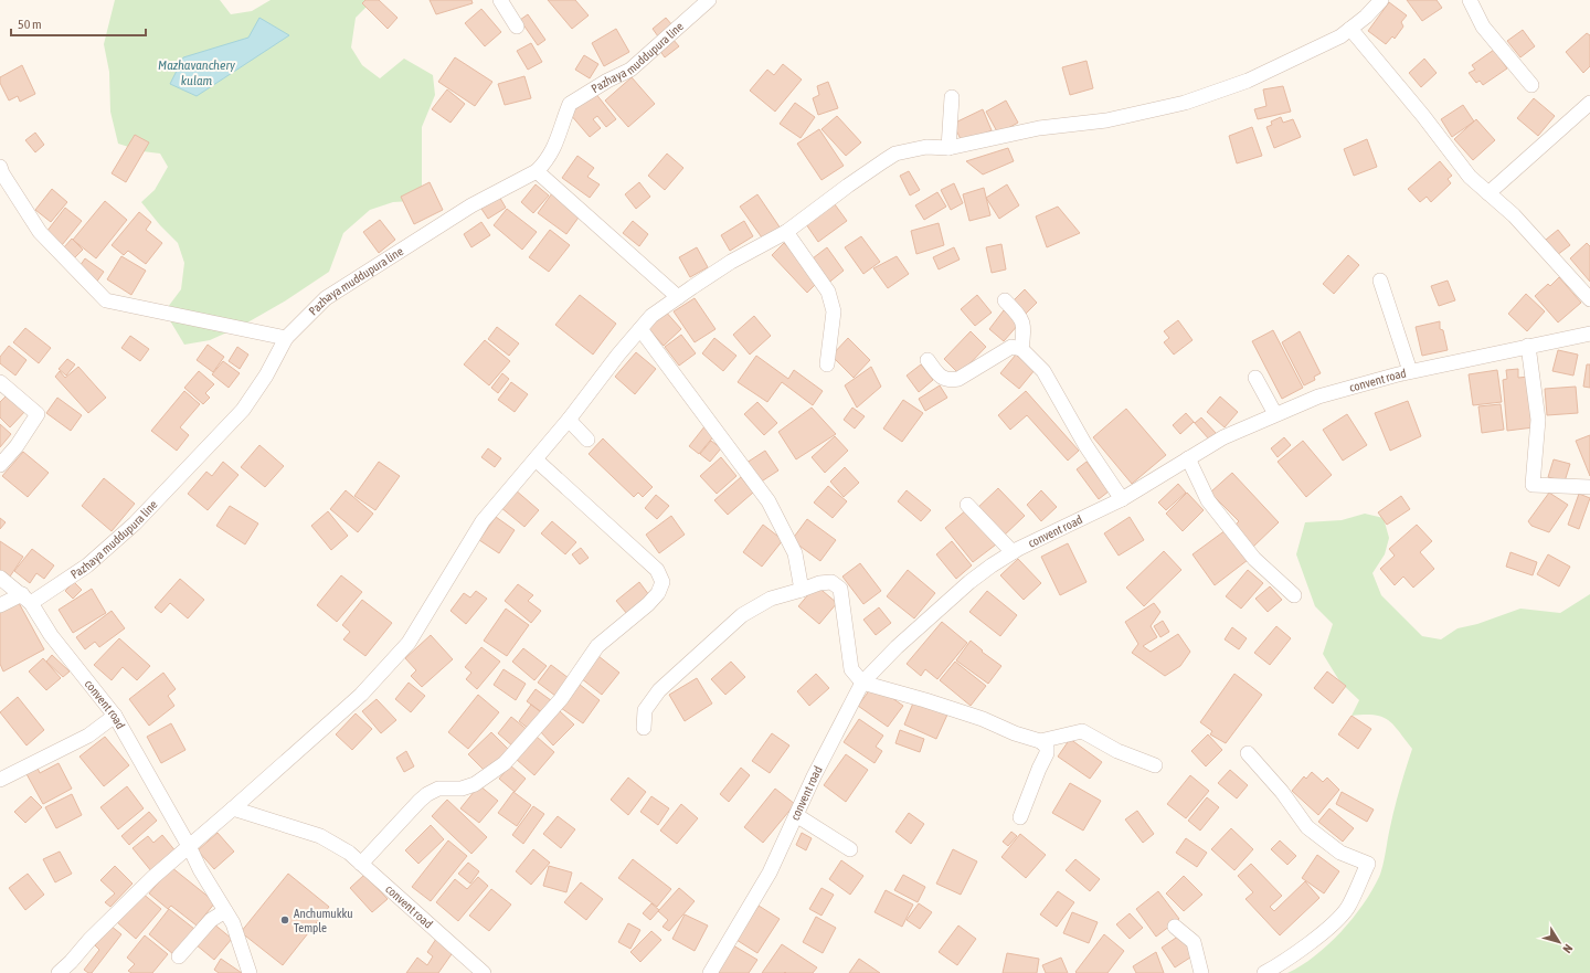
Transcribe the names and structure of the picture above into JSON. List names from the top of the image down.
{
  "streets": {
    "street": ["Pazhaya muddupura line", "convent road"]
  },
  "crossings": [
    ["Pazhaya muddupura line", "convent road"]
  ],
  "water": ["Mazhavanchery kulam"],
  "places": ["Anchumukku Temple"],
  "scale_bar": "50 m",
  "north": "bottom right"
}
